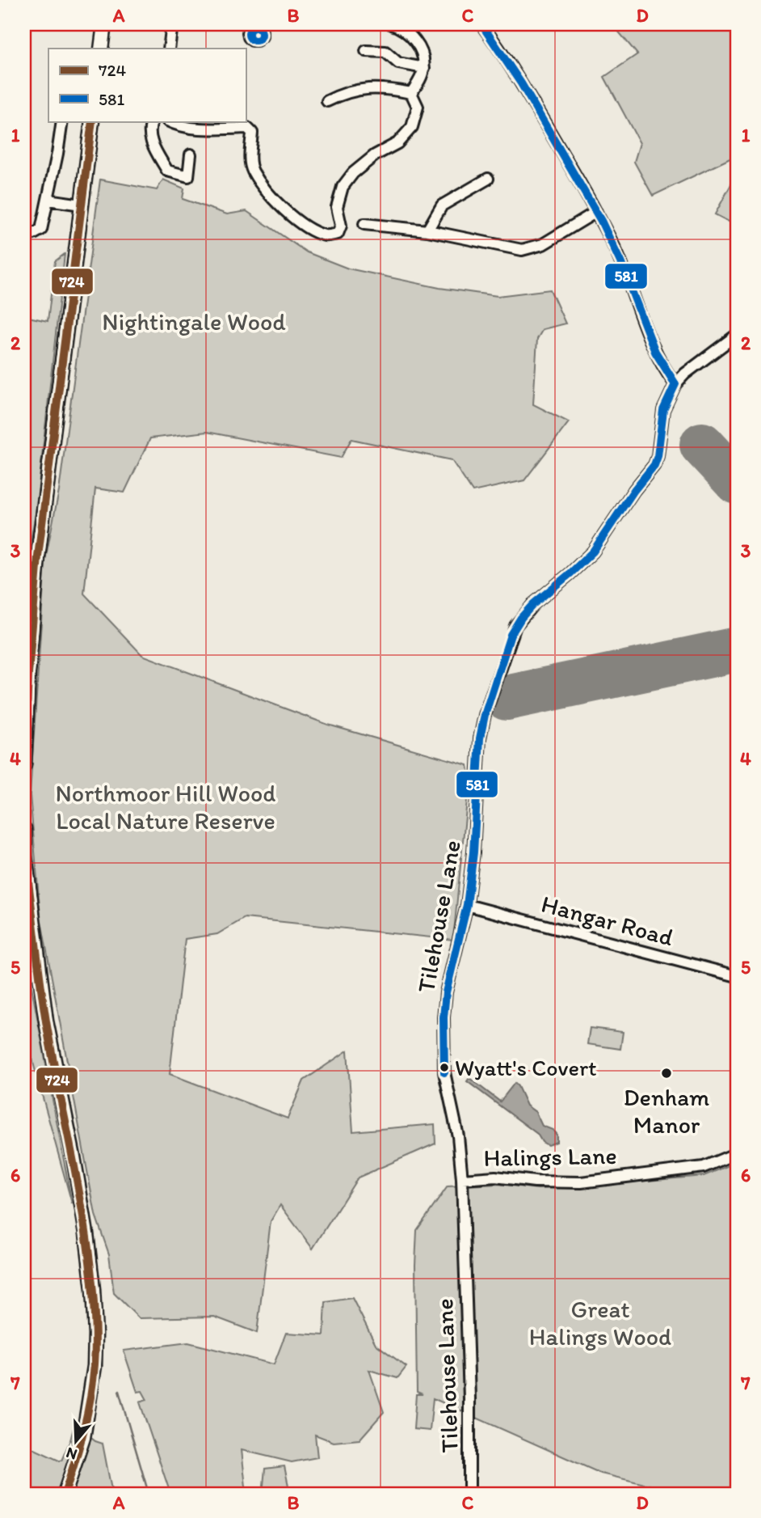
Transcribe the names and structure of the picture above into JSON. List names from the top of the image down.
{
  "streets": {
    "street": ["Tilehouse Lane", "Hangar Road", "Halings Lane"]
  },
  "crossings": [
    ["Tilehouse Lane", "Hangar Road"],
    ["Tilehouse Lane", "Halings Lane"]
  ],
  "parks": ["Nightingale Wood", "Northmoor Hill Wood Local Nature Reserve", "Great Halings Wood"],
  "places": ["Wyatt's Covert", "Denham Manor"],
  "lines": ["transit line 581", "transit line 724"],
  "legend": ["724", "581"],
  "north": "bottom",
  "grid": {
    "columns": [
      "A",
      "B",
      "C",
      "D"
    ],
    "rows": [
      "1",
      "2",
      "3",
      "4",
      "5",
      "6",
      "7"
    ]
  }
}
